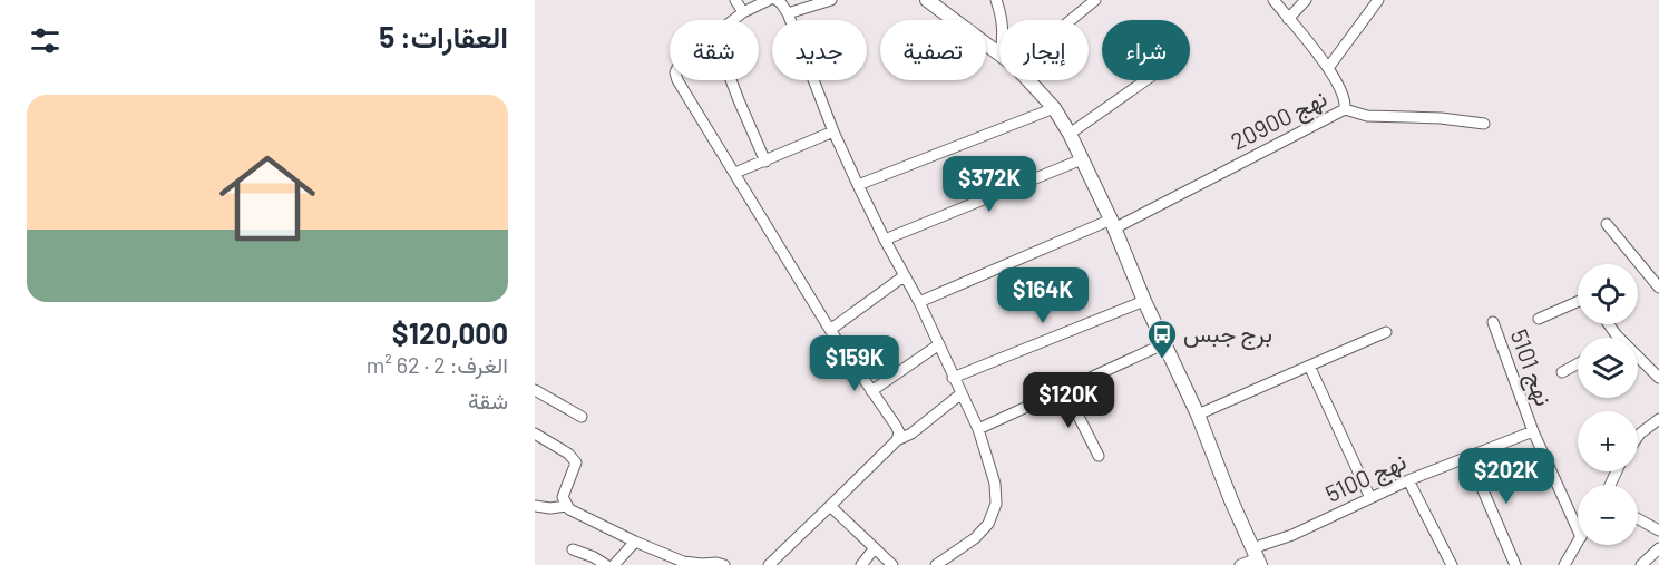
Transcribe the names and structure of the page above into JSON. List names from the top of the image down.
{
  "streets": {
    "street": ["نهج 20900", "نهج 5101", "نهج 5100"]
  },
  "crossings": [
    ["نهج 5101", "نهج 5100"]
  ],
  "places": {
    "bus stop": ["برج جبس"]
  },
  "page": {
    "heading": "العقارات: 5",
    "chip": [
      "شراء",
      "إيجار",
      "تصفية",
      "جديد",
      "شقة"
    ],
    "list": [
      {
        "name": "$120,000",
        "note": "الغرف: 2 · 62 m² · شقة"
      }
    ],
    "price": [
      "$372K",
      "$164K",
      "$159K",
      "$120K",
      "$202K"
    ],
    "map_buttons": ["+", "−"]
  }
}
